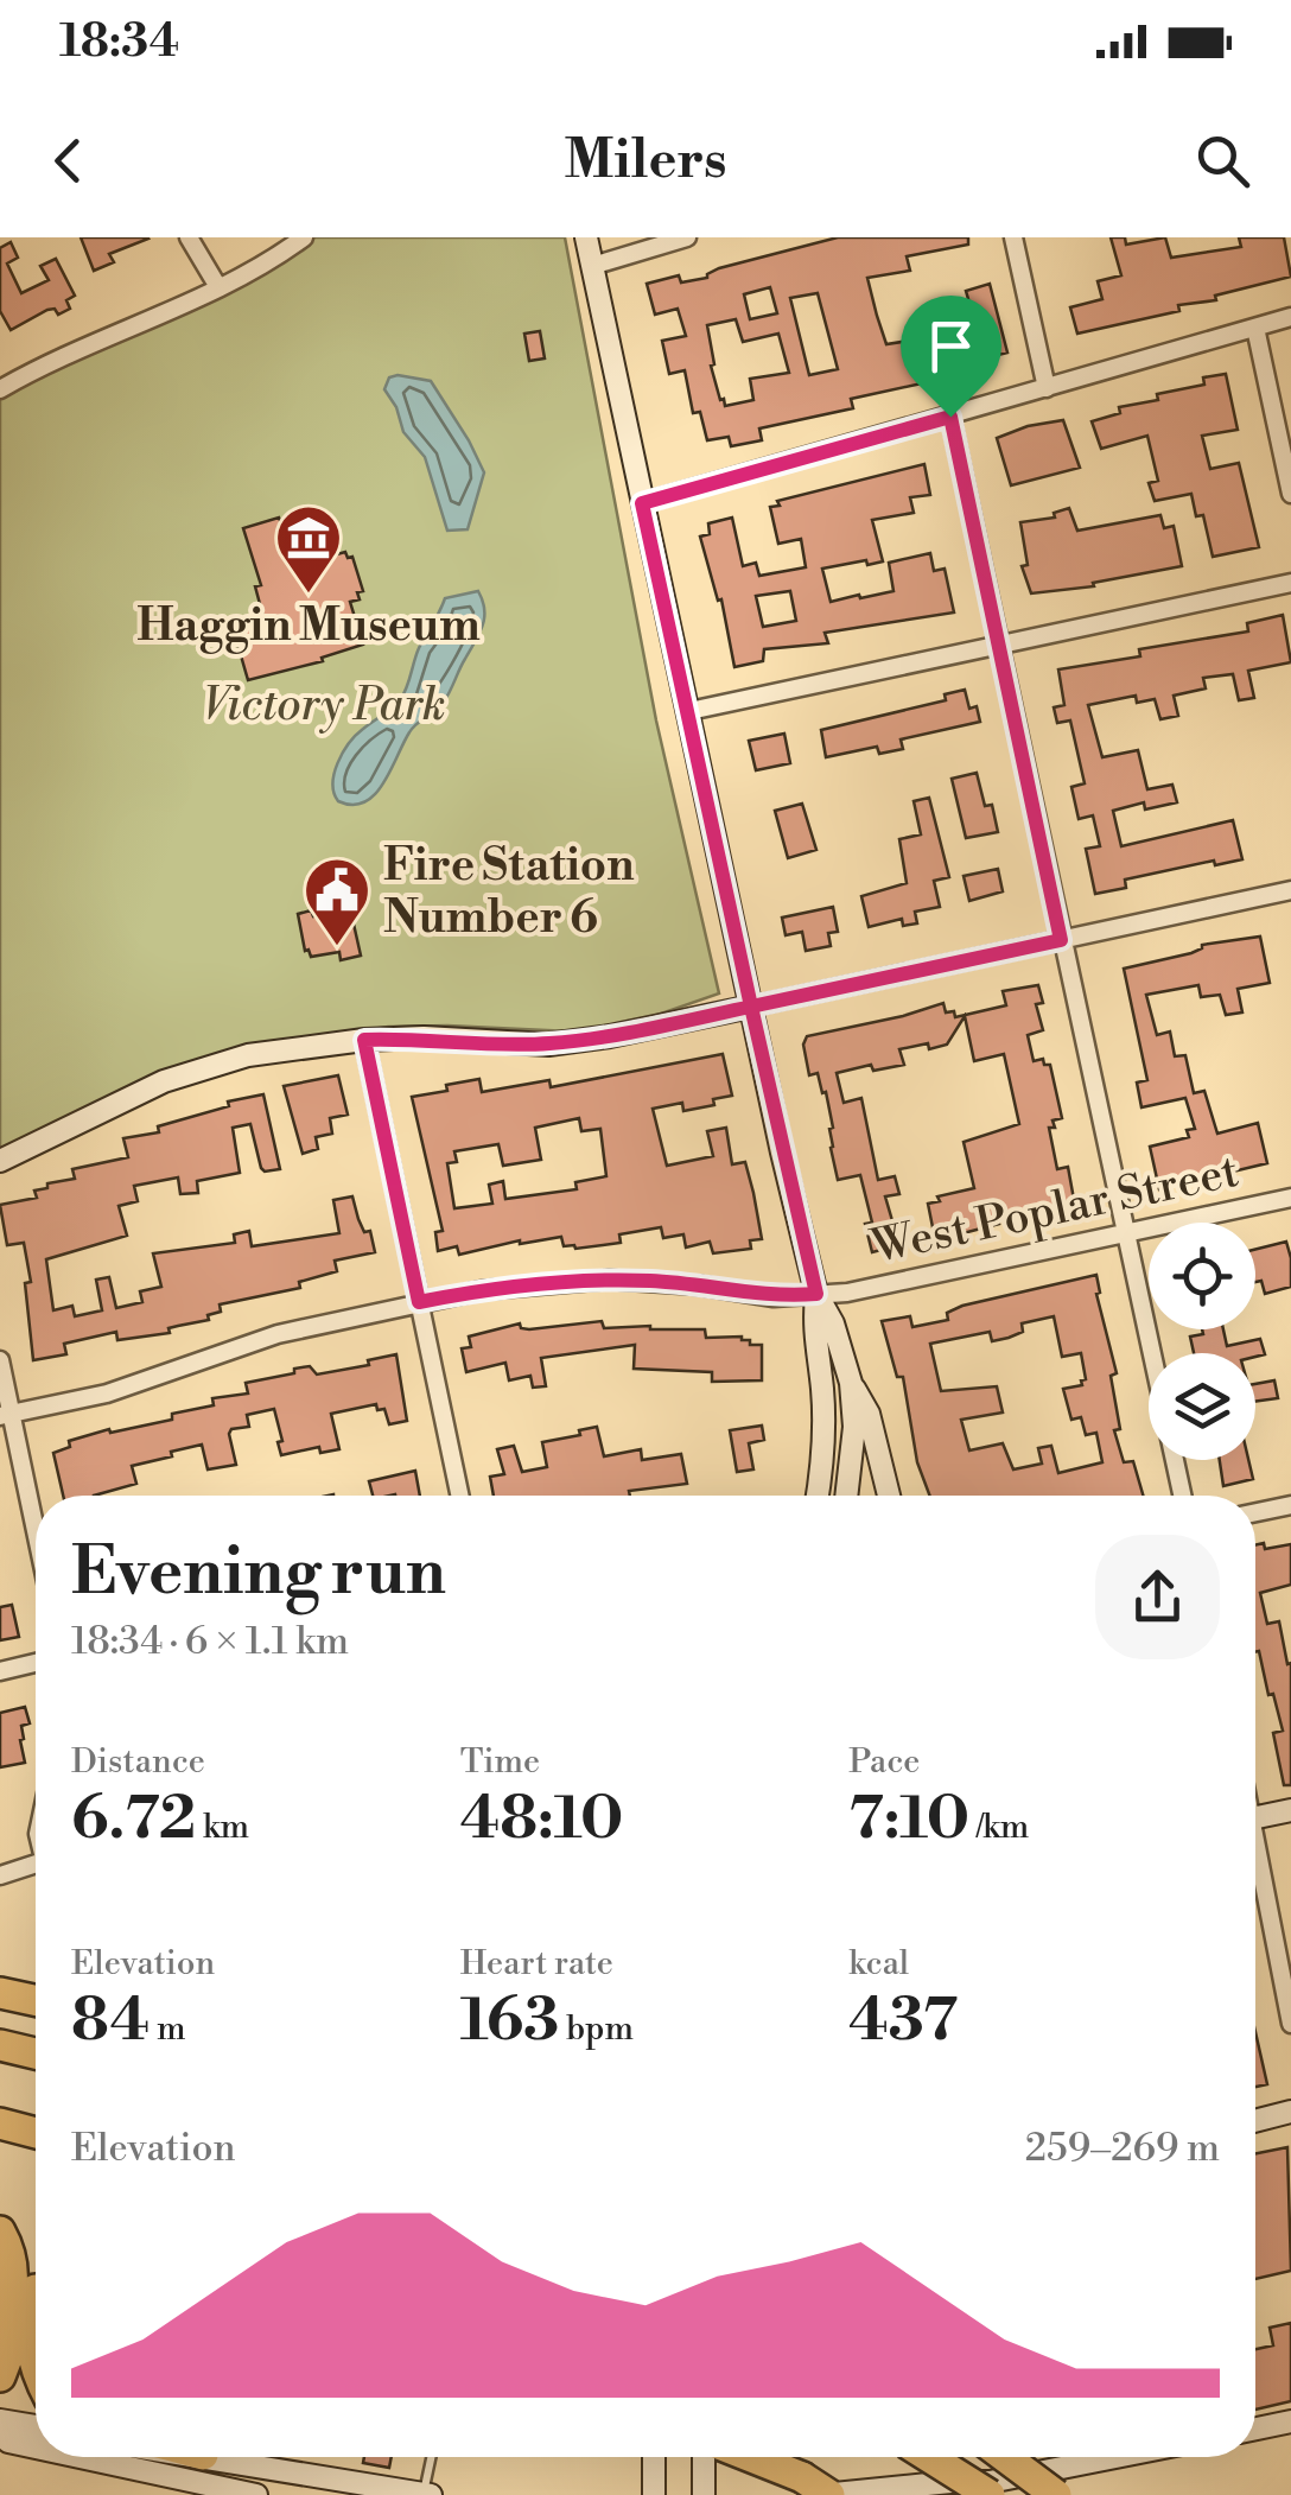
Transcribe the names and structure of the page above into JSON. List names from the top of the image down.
{
  "streets": {
    "street": ["West Poplar Street"]
  },
  "parks": ["Victory Park"],
  "places": {
    "museum": ["Haggin Museum"],
    "public building": ["Fire Station Number 6"]
  },
  "page": {
    "status": "18:34",
    "header": "Milers",
    "heading": ["Evening run", "18:34 · 6 × 1.1 km"],
    "stats": [
      ["Distance", "6.72 km"],
      ["Time", "48:10"],
      ["Pace", "7:10 /km"],
      ["Elevation", "84 m"],
      ["Heart rate", "163 bpm"],
      ["kcal", "437"]
    ],
    "chart": ["Elevation", "259–269 m"]
  }
}
